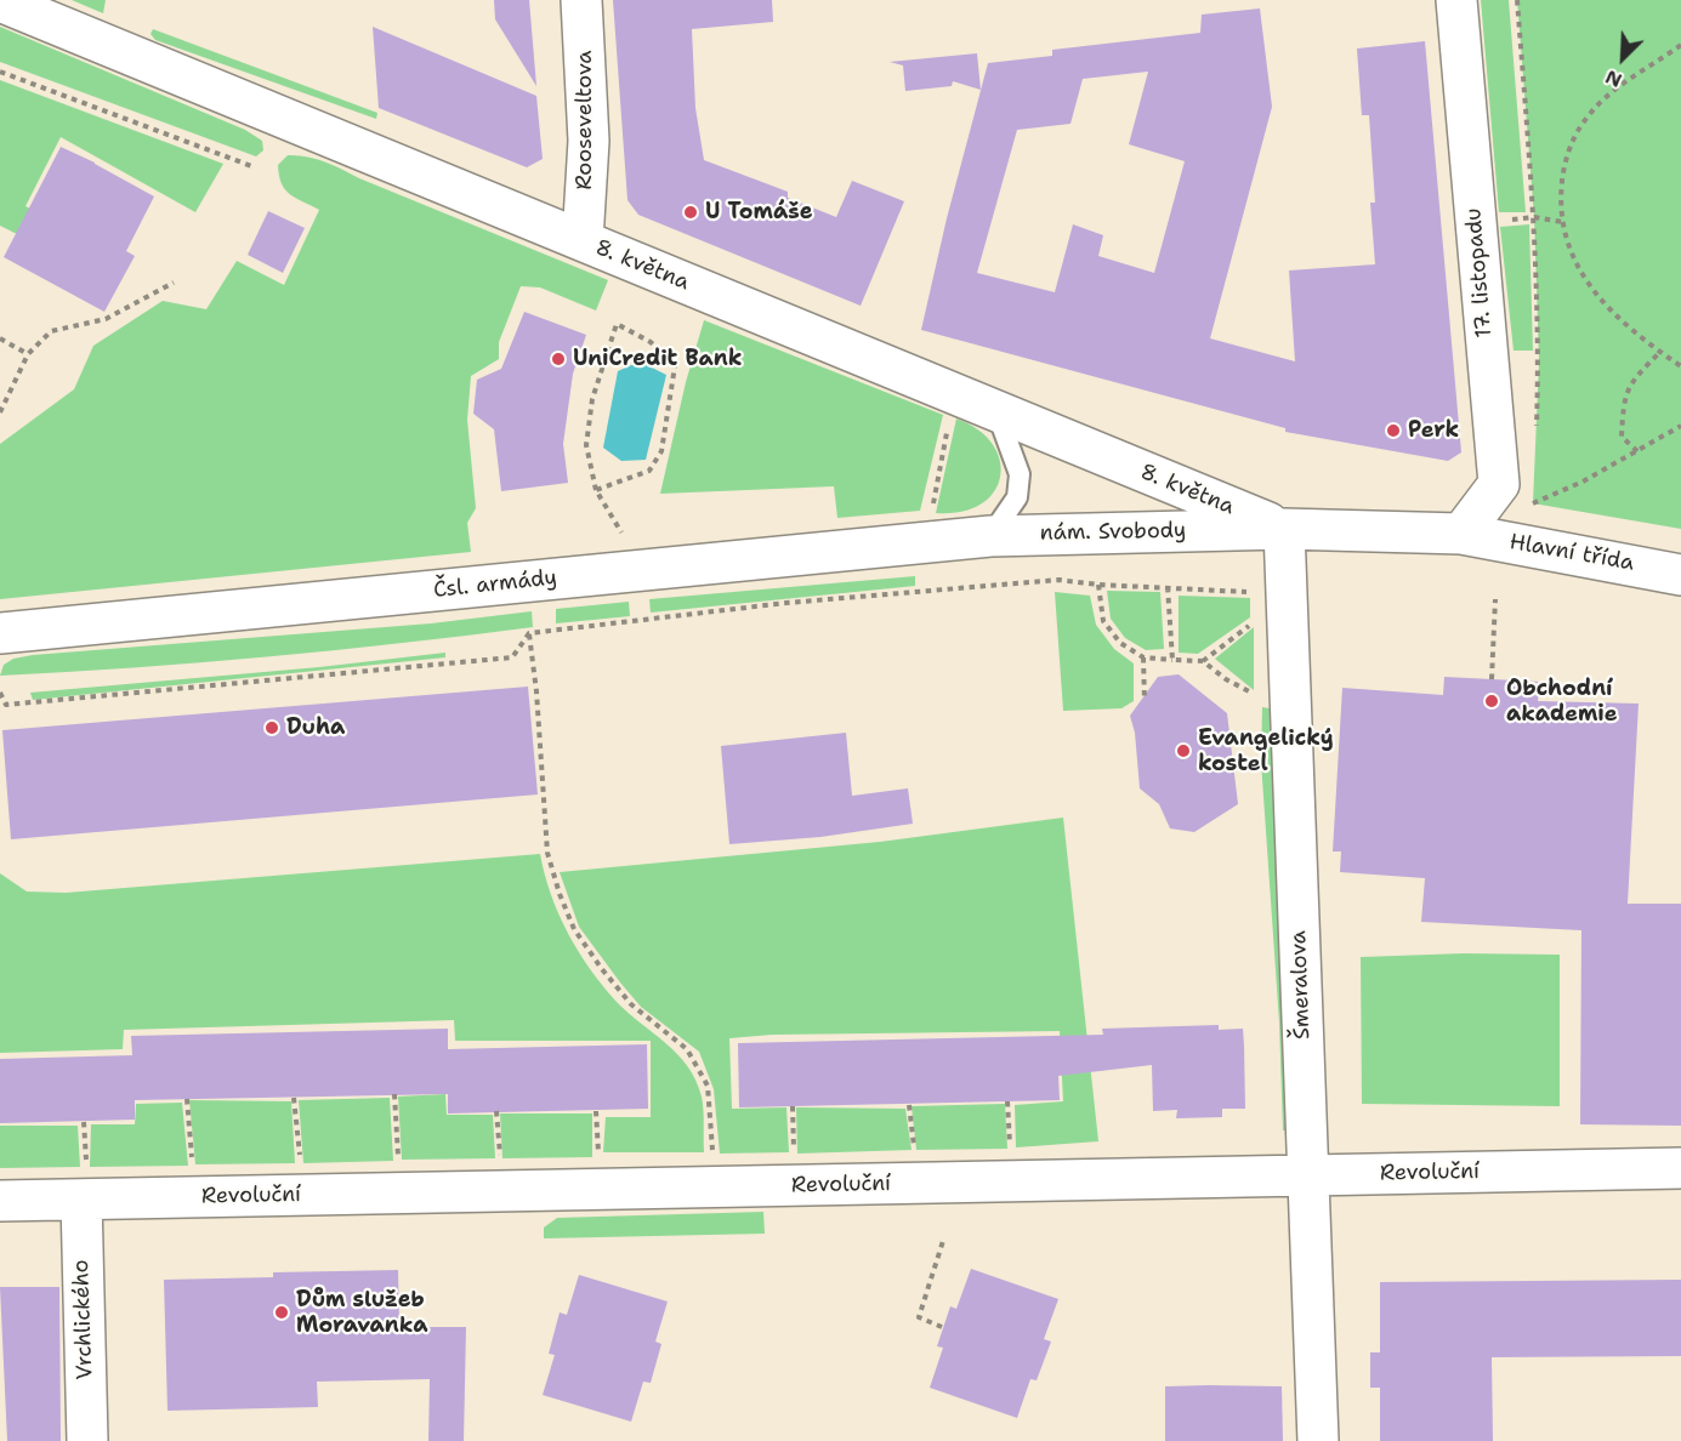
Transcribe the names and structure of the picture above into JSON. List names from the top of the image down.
{
  "streets": {
    "street": [
      "Rooseveltova",
      "8. května",
      "17. listopadu",
      "nám. Svobody",
      "Hlavní třída",
      "Čsl. armády",
      "Šmeralova",
      "Revoluční",
      "Vrchlického"
    ]
  },
  "crossings": [
    ["Rooseveltova", "8. května"],
    ["8. května", "nám. Svobody"],
    ["8. května", "Šmeralova"],
    ["17. listopadu", "nám. Svobody"],
    ["17. listopadu", "Hlavní třída"],
    ["nám. Svobody", "Hlavní třída"],
    ["nám. Svobody", "Čsl. armády"],
    ["nám. Svobody", "Šmeralova"],
    ["Šmeralova", "Revoluční"],
    ["Revoluční", "Vrchlického"]
  ],
  "places": [
    "U Tomáše",
    "UniCredit Bank",
    "Perk",
    "Obchodní akademie",
    "Duha",
    "Evangelický kostel",
    "Dům služeb Moravanka"
  ],
  "north": "bottom left"
}
